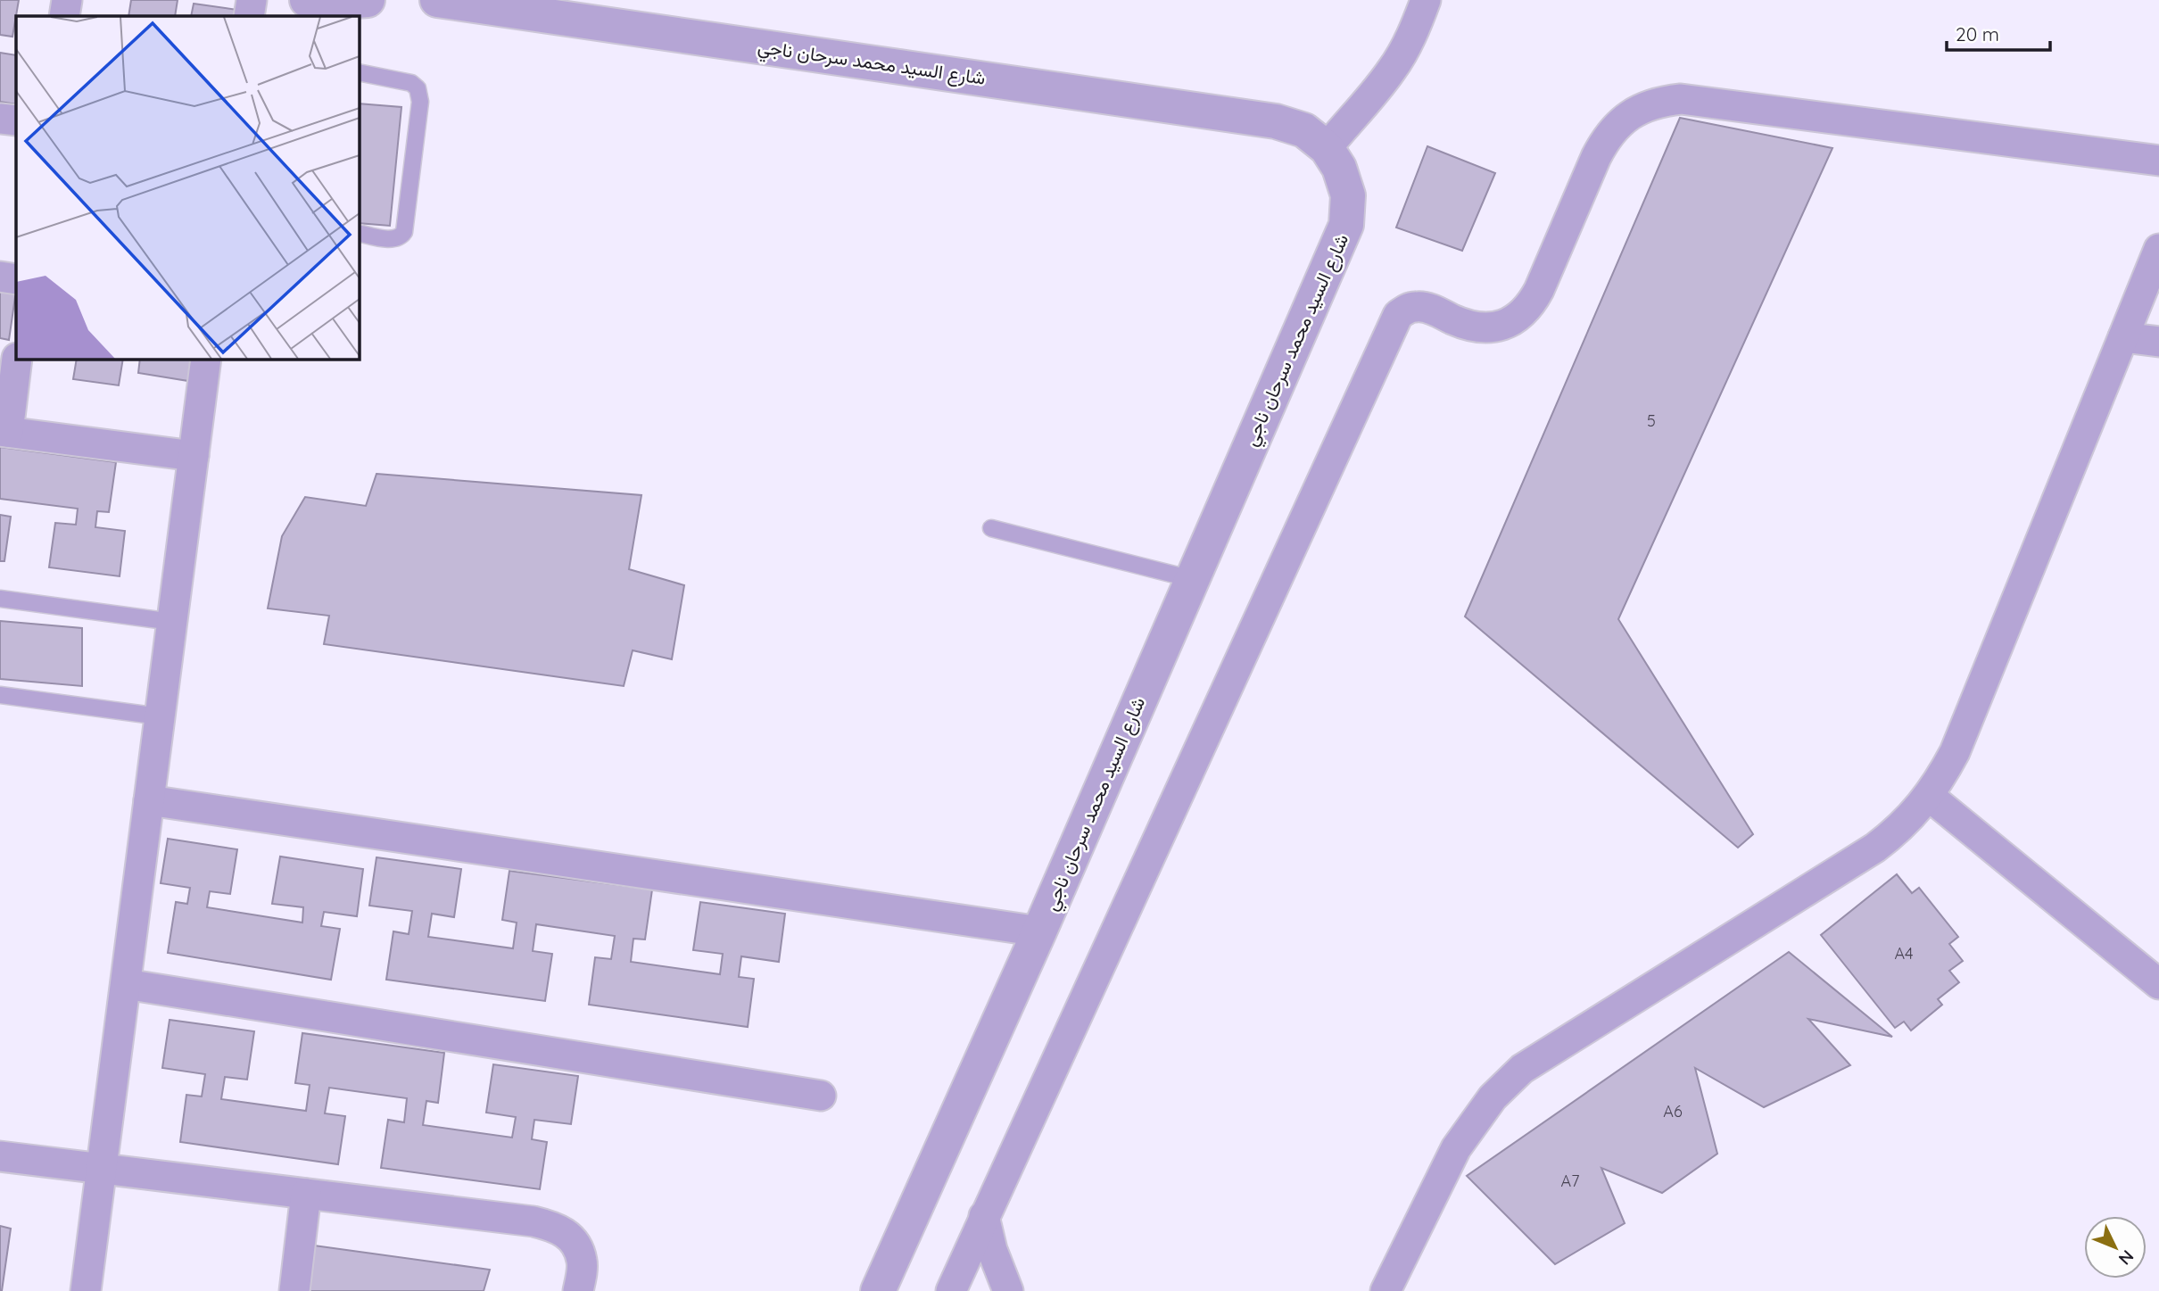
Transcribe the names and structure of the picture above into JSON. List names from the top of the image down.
{
  "streets": {
    "street": ["شارع السيد محمد سرحان ناجي"]
  },
  "house_numbers": [
    "5",
    "A4",
    "A6",
    "A7"
  ],
  "scale_bar": "20 m",
  "north": "bottom right"
}
